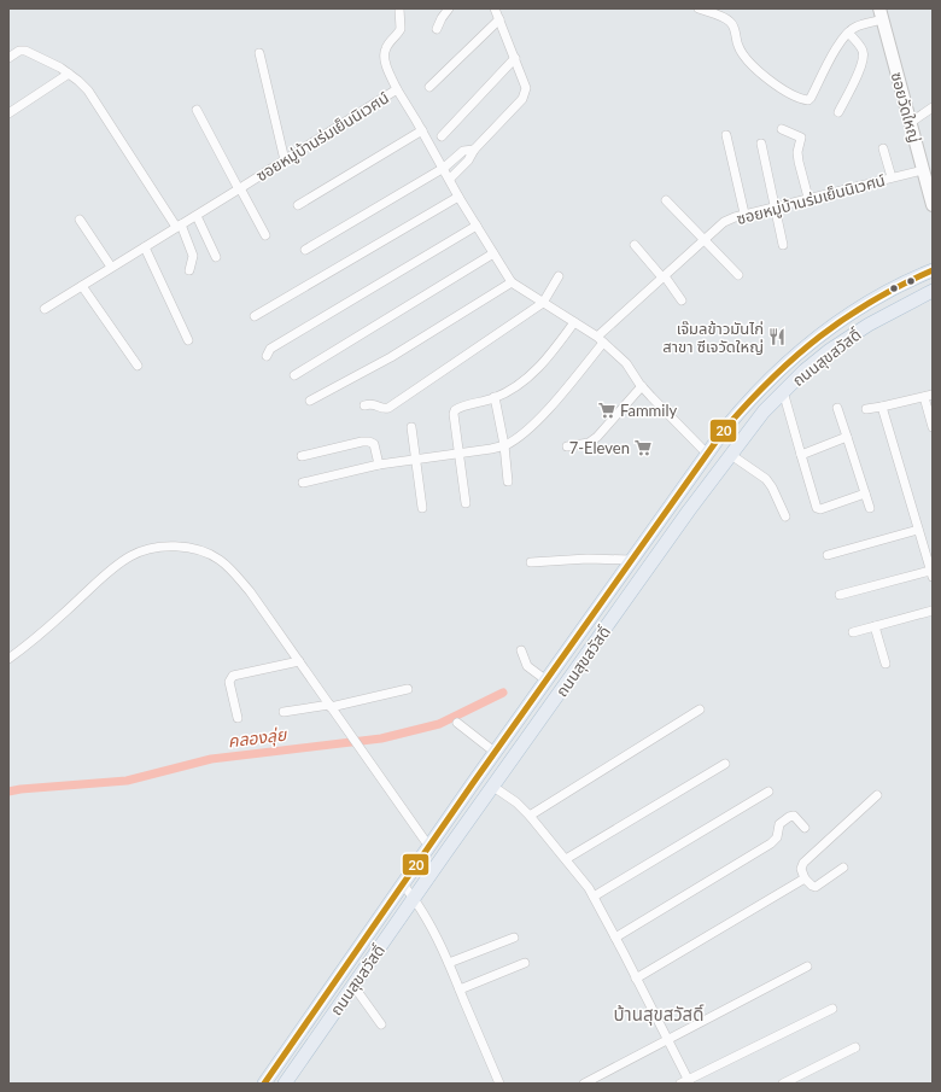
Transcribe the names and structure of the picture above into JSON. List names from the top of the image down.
{
  "streets": {
    "main road": ["ถนนสุขสวัสดิ์"],
    "street": ["ซอยวัดใหญ่", "ซอยหมู่บ้านร่มเย็นนิเวศน์"]
  },
  "crossings": [
    ["ซอยวัดใหญ่", "ซอยหมู่บ้านร่มเย็นนิเวศน์"],
    ["ซอยหมู่บ้านร่มเย็นนิเวศน์", "ถนนสุขสวัสดิ์"]
  ],
  "districts": ["บ้านสุขสวัสดิ์"],
  "water": ["คลองลุ่ย"],
  "places": {
    "restaurant": ["เจ๊มลข้าวมันไก่ สาขา ซีเจวัดใหญ่"],
    "supermarket": ["Fammily", "7-Eleven"]
  },
  "lines": ["transit line 20"]
}
